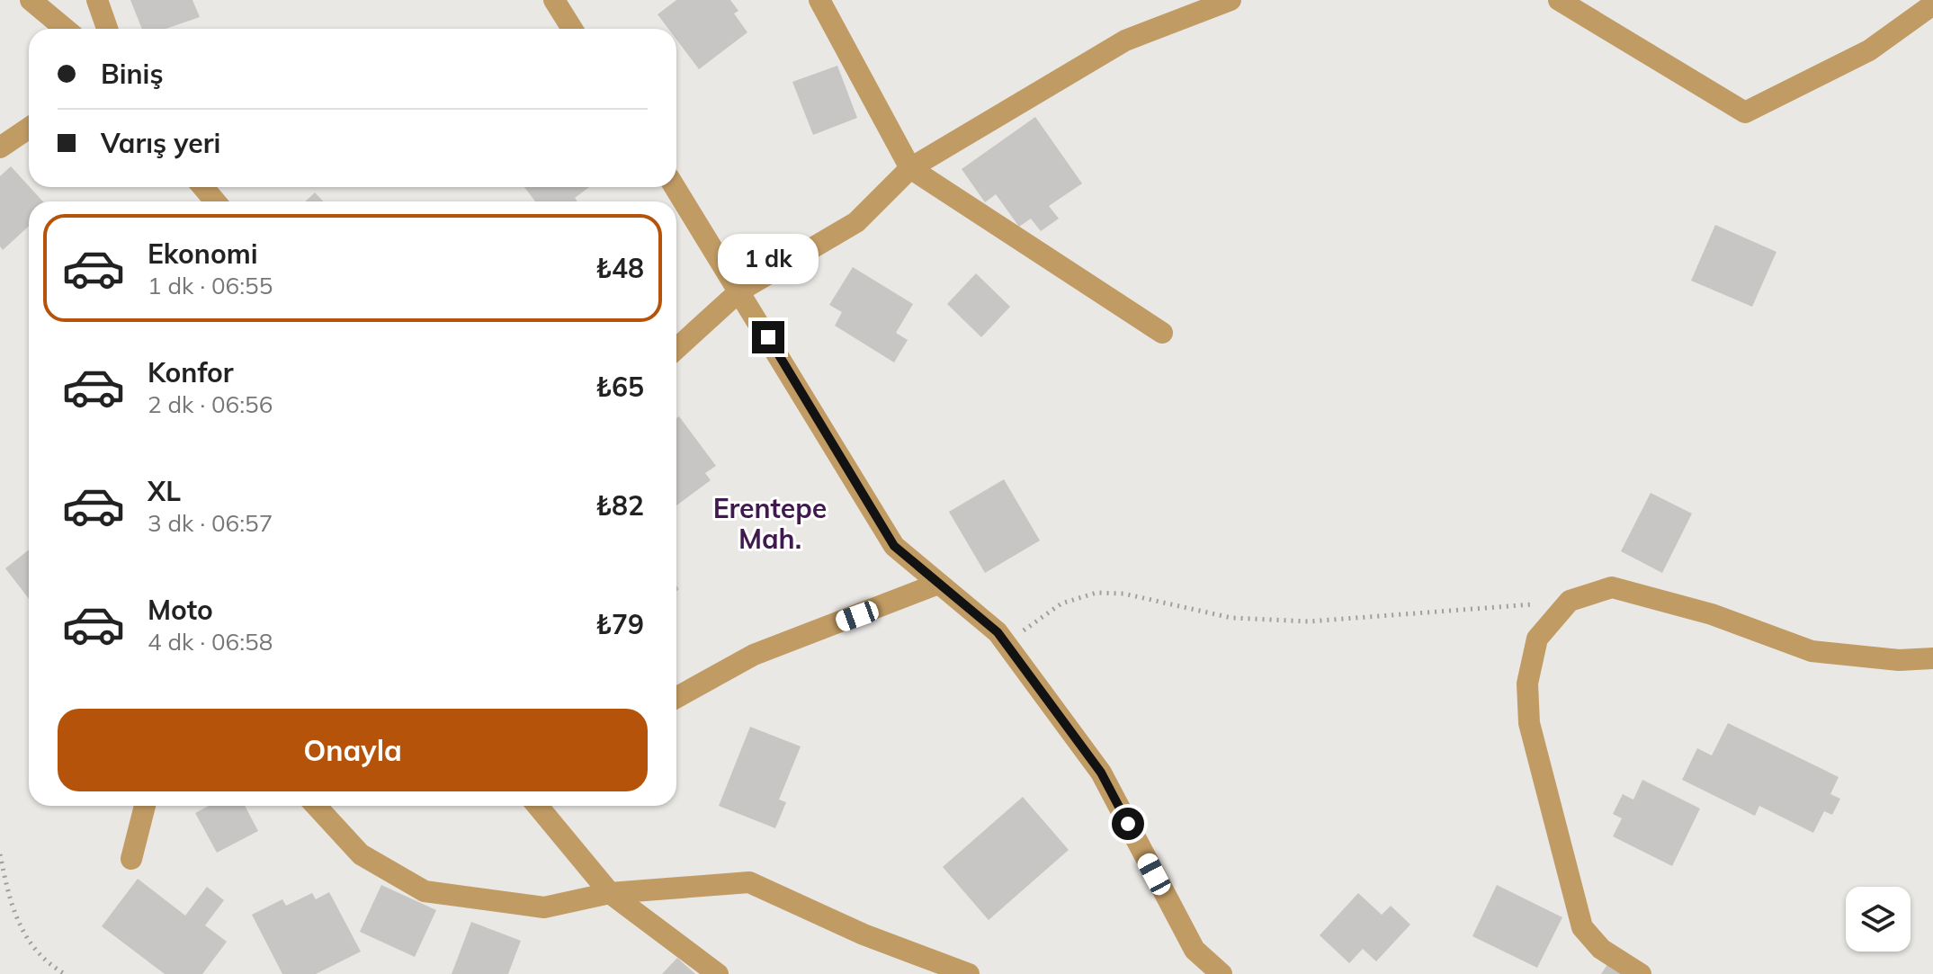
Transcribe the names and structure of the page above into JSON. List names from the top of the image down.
{
  "districts": ["Erentepe Mah."],
  "page": {
    "banner": ["Biniş", "Varış yeri"],
    "list": [
      {
        "name": "Ekonomi",
        "note": "1 dk · 06:55",
        "value": "₺48"
      },
      {
        "name": "Konfor",
        "note": "2 dk · 06:56",
        "value": "₺65"
      },
      {
        "name": "XL",
        "note": "3 dk · 06:57",
        "value": "₺82"
      },
      {
        "name": "Moto",
        "note": "4 dk · 06:58",
        "value": "₺79"
      }
    ],
    "bubble": "1 dk",
    "buttons": "Onayla"
  }
}
